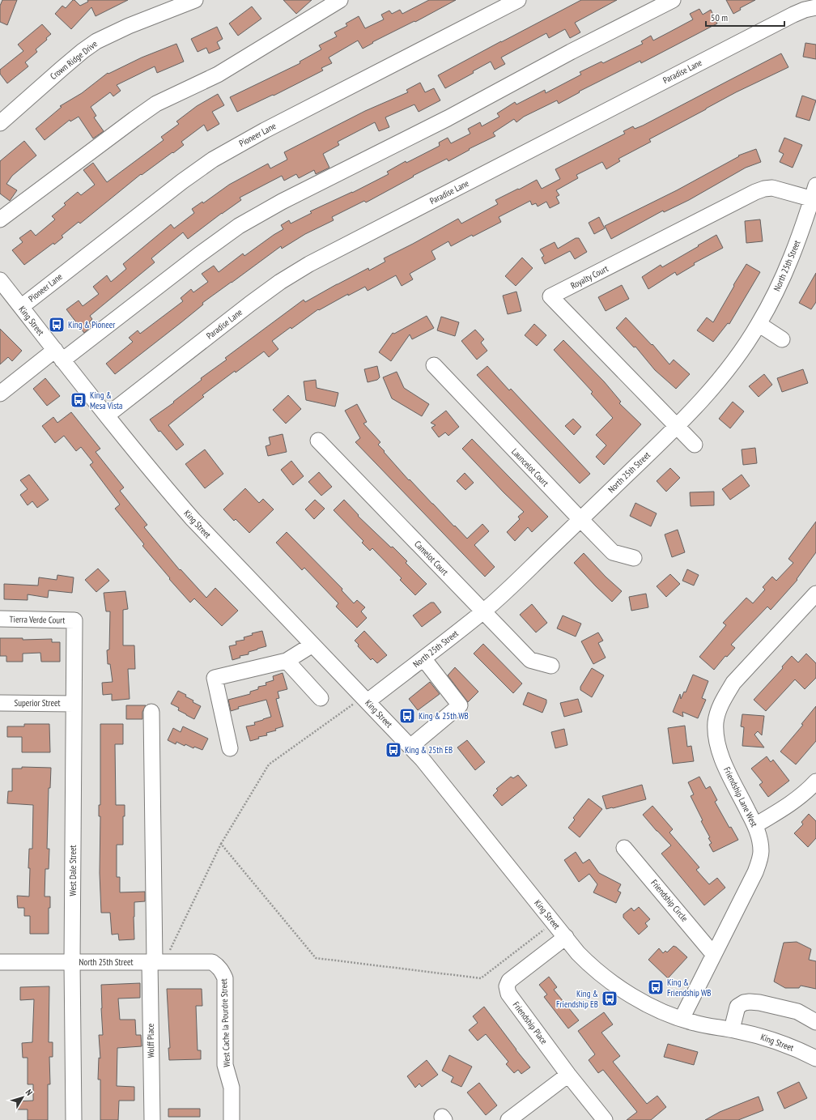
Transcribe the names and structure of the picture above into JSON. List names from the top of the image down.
{
  "streets": {
    "street": [
      "Crown Ridge Drive",
      "Paradise Lane",
      "Pioneer Lane",
      "North 25th Street",
      "Royalty Court",
      "King Street",
      "Launcelot Court",
      "Camelot Court",
      "Tierra Verde Court",
      "Superior Street",
      "Friendship Lane West",
      "West Dale Street",
      "Friendship Circle",
      "West Cache la Pourdre Street",
      "Friendship Place",
      "Wolff Place"
    ]
  },
  "crossings": [
    ["Paradise Lane", "King Street"],
    ["Pioneer Lane", "King Street"],
    ["North 25th Street", "Royalty Court"],
    ["North 25th Street", "King Street"],
    ["North 25th Street", "Launcelot Court"],
    ["North 25th Street", "Camelot Court"],
    ["North 25th Street", "West Dale Street"],
    ["North 25th Street", "West Cache la Pourdre Street"],
    ["North 25th Street", "Wolff Place"],
    ["King Street", "Friendship Lane West"],
    ["King Street", "Friendship Place"],
    ["Tierra Verde Court", "West Dale Street"],
    ["Superior Street", "West Dale Street"],
    ["Friendship Lane West", "Friendship Circle"]
  ],
  "places": {
    "bus stop": [
      "King & Pioneer",
      "King & Mesa Vista",
      "King & 25th WB",
      "King & 25th EB",
      "King & Friendship WB",
      "King & Friendship EB"
    ]
  },
  "scale_bar": "50 m",
  "north": "top right"
}
